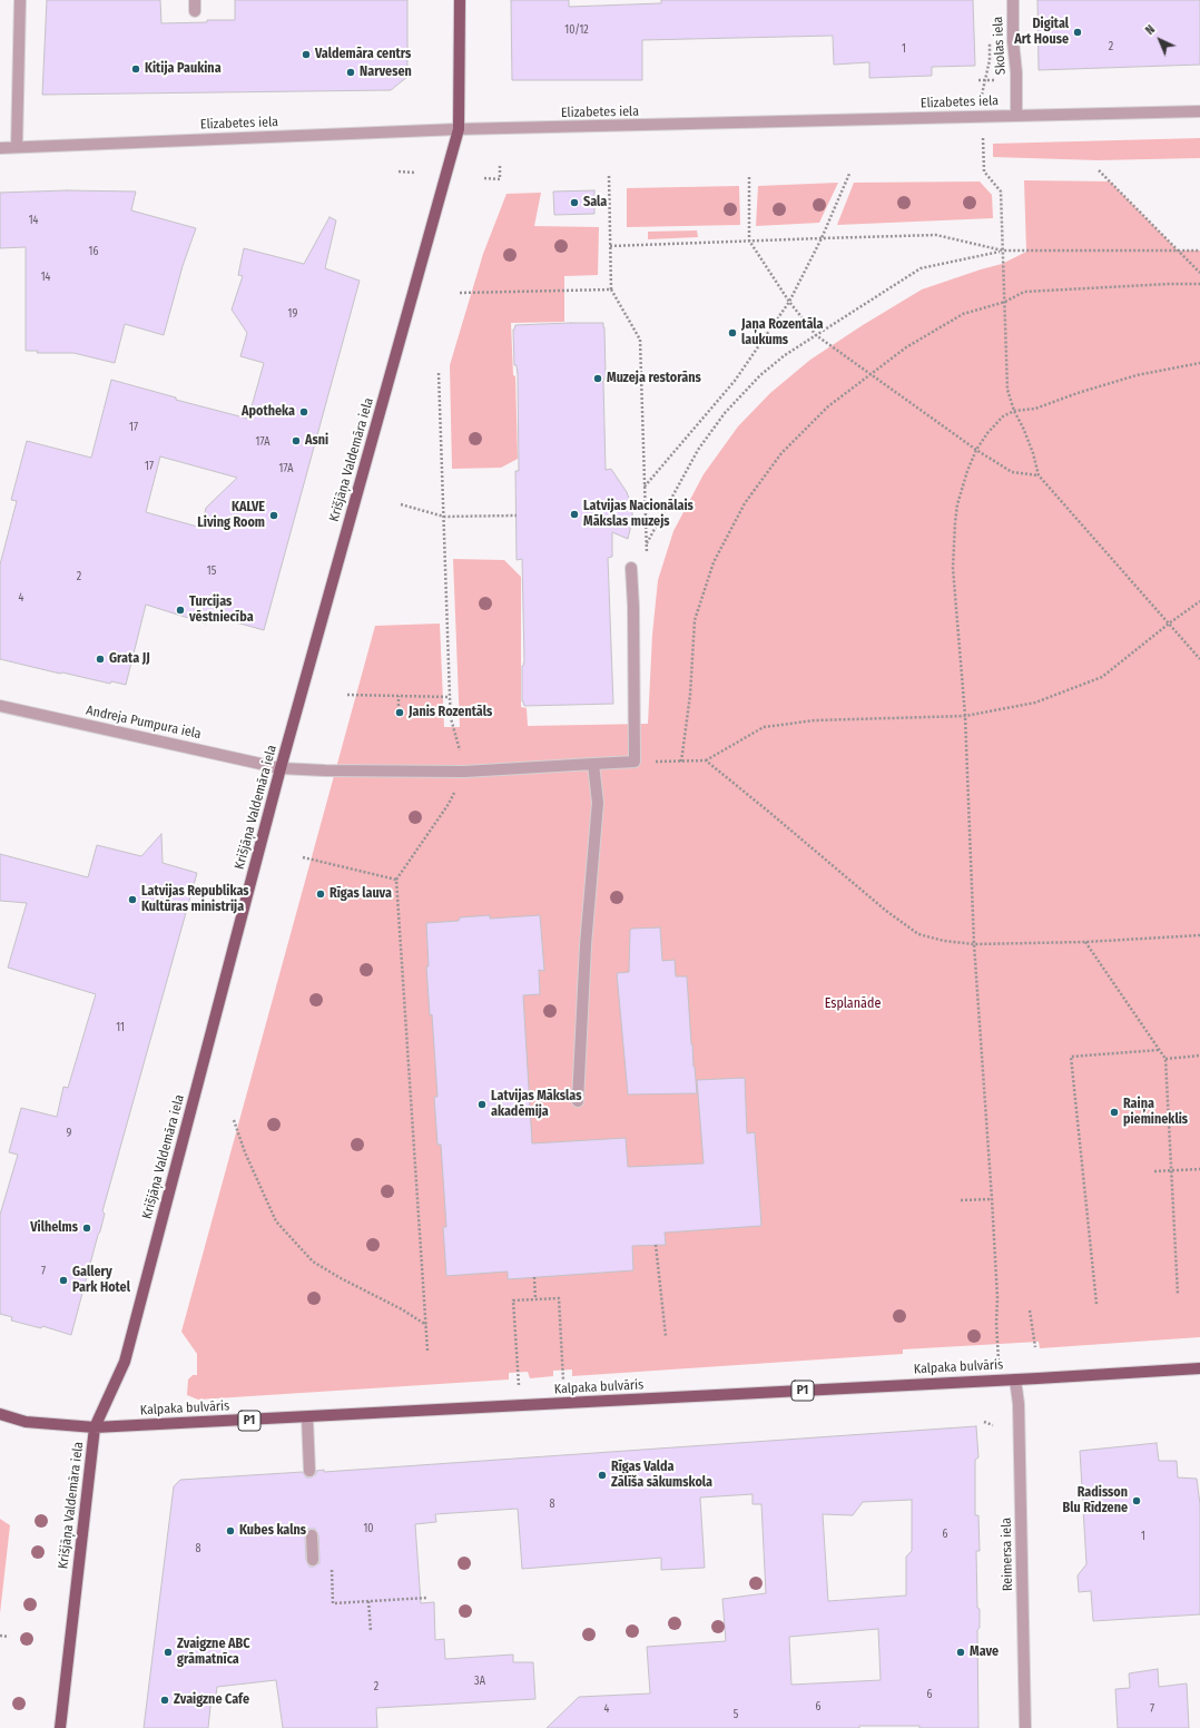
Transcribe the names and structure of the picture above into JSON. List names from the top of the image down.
{
  "streets": {
    "main road": ["Krišjāņa Valdemāra iela", "Kalpaka bulvāris", "P1"],
    "street": [
      "Skolas iela",
      "Elizabetes iela",
      "Andreja Pumpura iela",
      "Reimersa iela"
    ]
  },
  "crossings": [
    ["Skolas iela", "Elizabetes iela"],
    ["Elizabetes iela", "Krišjāņa Valdemāra iela"],
    ["Krišjāņa Valdemāra iela", "Andreja Pumpura iela"],
    ["Krišjāņa Valdemāra iela", "Kalpaka bulvāris"],
    ["Kalpaka bulvāris", "Reimersa iela"]
  ],
  "parks": ["Esplanāde"],
  "places": [
    "Digital Art House",
    "Valdemāra centrs",
    "Kitija Paukina",
    "Narvesen",
    "Sala",
    "Jaņa Rozentāla laukums",
    "Muzeja restorāns",
    "Apotheka",
    "Asni",
    "Latvijas Nacionālais Mākslas muzejs",
    "KALVE Living Room",
    "Turcijas vēstniecība",
    "Grata JJ",
    "Janis Rozentāls",
    "Rīgas lauva",
    "Latvijas Republikas Kultūras ministrija",
    "Latvijas Mākslas akadēmija",
    "Raiņa piemineklis",
    "Vilhelms",
    "Gallery Park Hotel",
    "Rīgas Valda Zālīša sākumskola",
    "Radisson Blu Rīdzene",
    "Kubes kalns",
    "Zvaigzne ABC grāmatnīca",
    "Mave",
    "Zvaigzne Cafe"
  ],
  "house_numbers": [
    "10/12",
    "2",
    "1",
    "14",
    "16",
    "14",
    "19",
    "17",
    "17A",
    "17",
    "17A",
    "15",
    "2",
    "4",
    "11",
    "9",
    "7",
    "8",
    "10",
    "6",
    "1",
    "8",
    "3A",
    "2",
    "6",
    "6",
    "4",
    "7",
    "5"
  ],
  "north": "top left"
}
